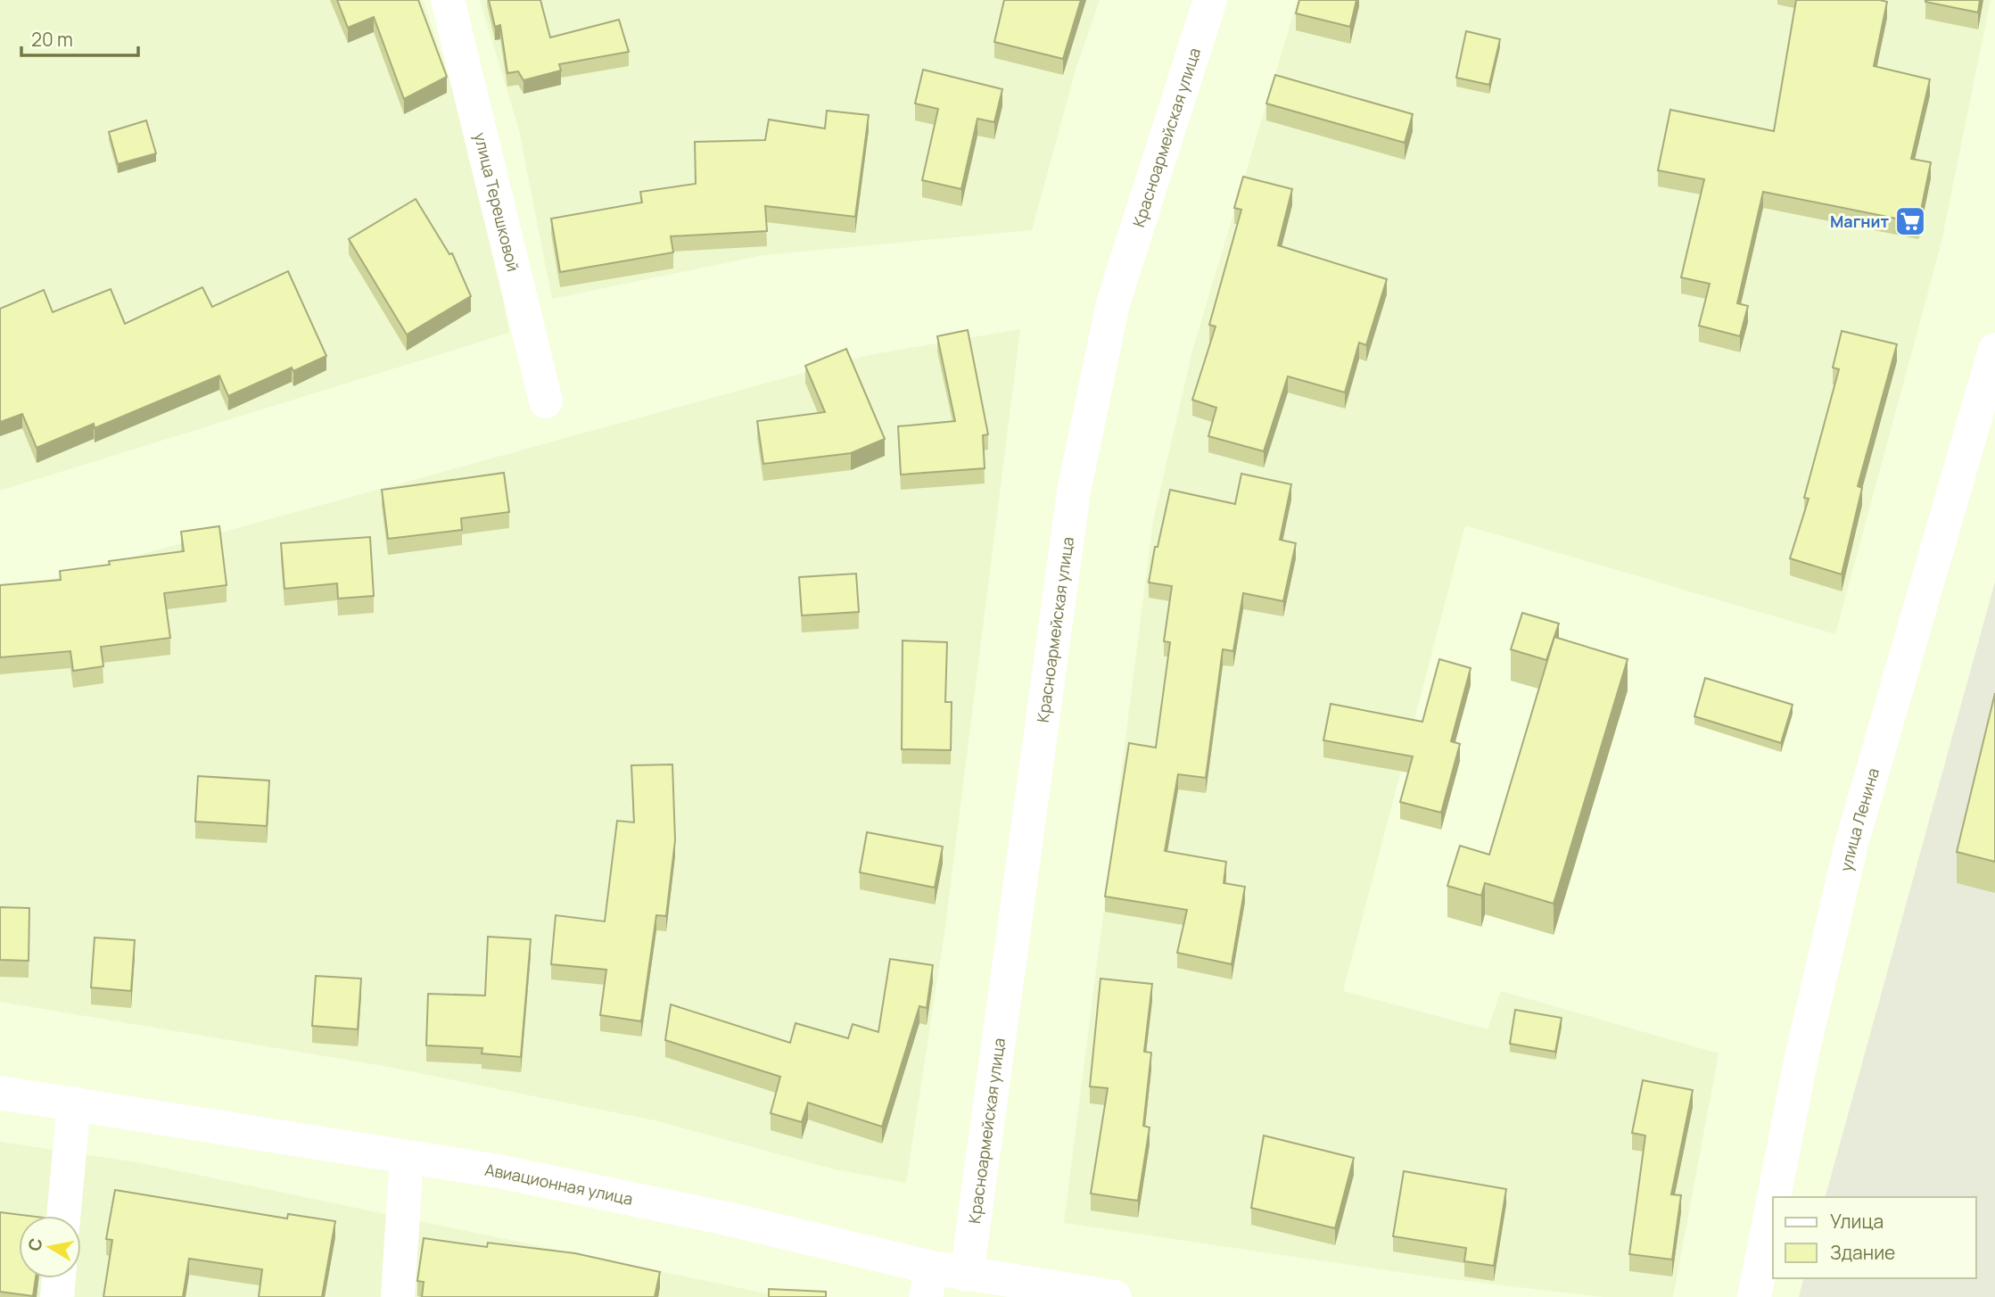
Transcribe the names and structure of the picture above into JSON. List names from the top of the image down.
{
  "streets": {
    "main road": [
      "Красноармейская улица",
      "улица Терешковой",
      "улица Ленина",
      "Авиационная улица"
    ]
  },
  "crossings": [
    ["Красноармейская улица", "Авиационная улица"]
  ],
  "places": {
    "supermarket": ["Магнит"]
  },
  "legend": ["Улица", "Здание"],
  "scale_bar": "20 m",
  "north": "left"
}
